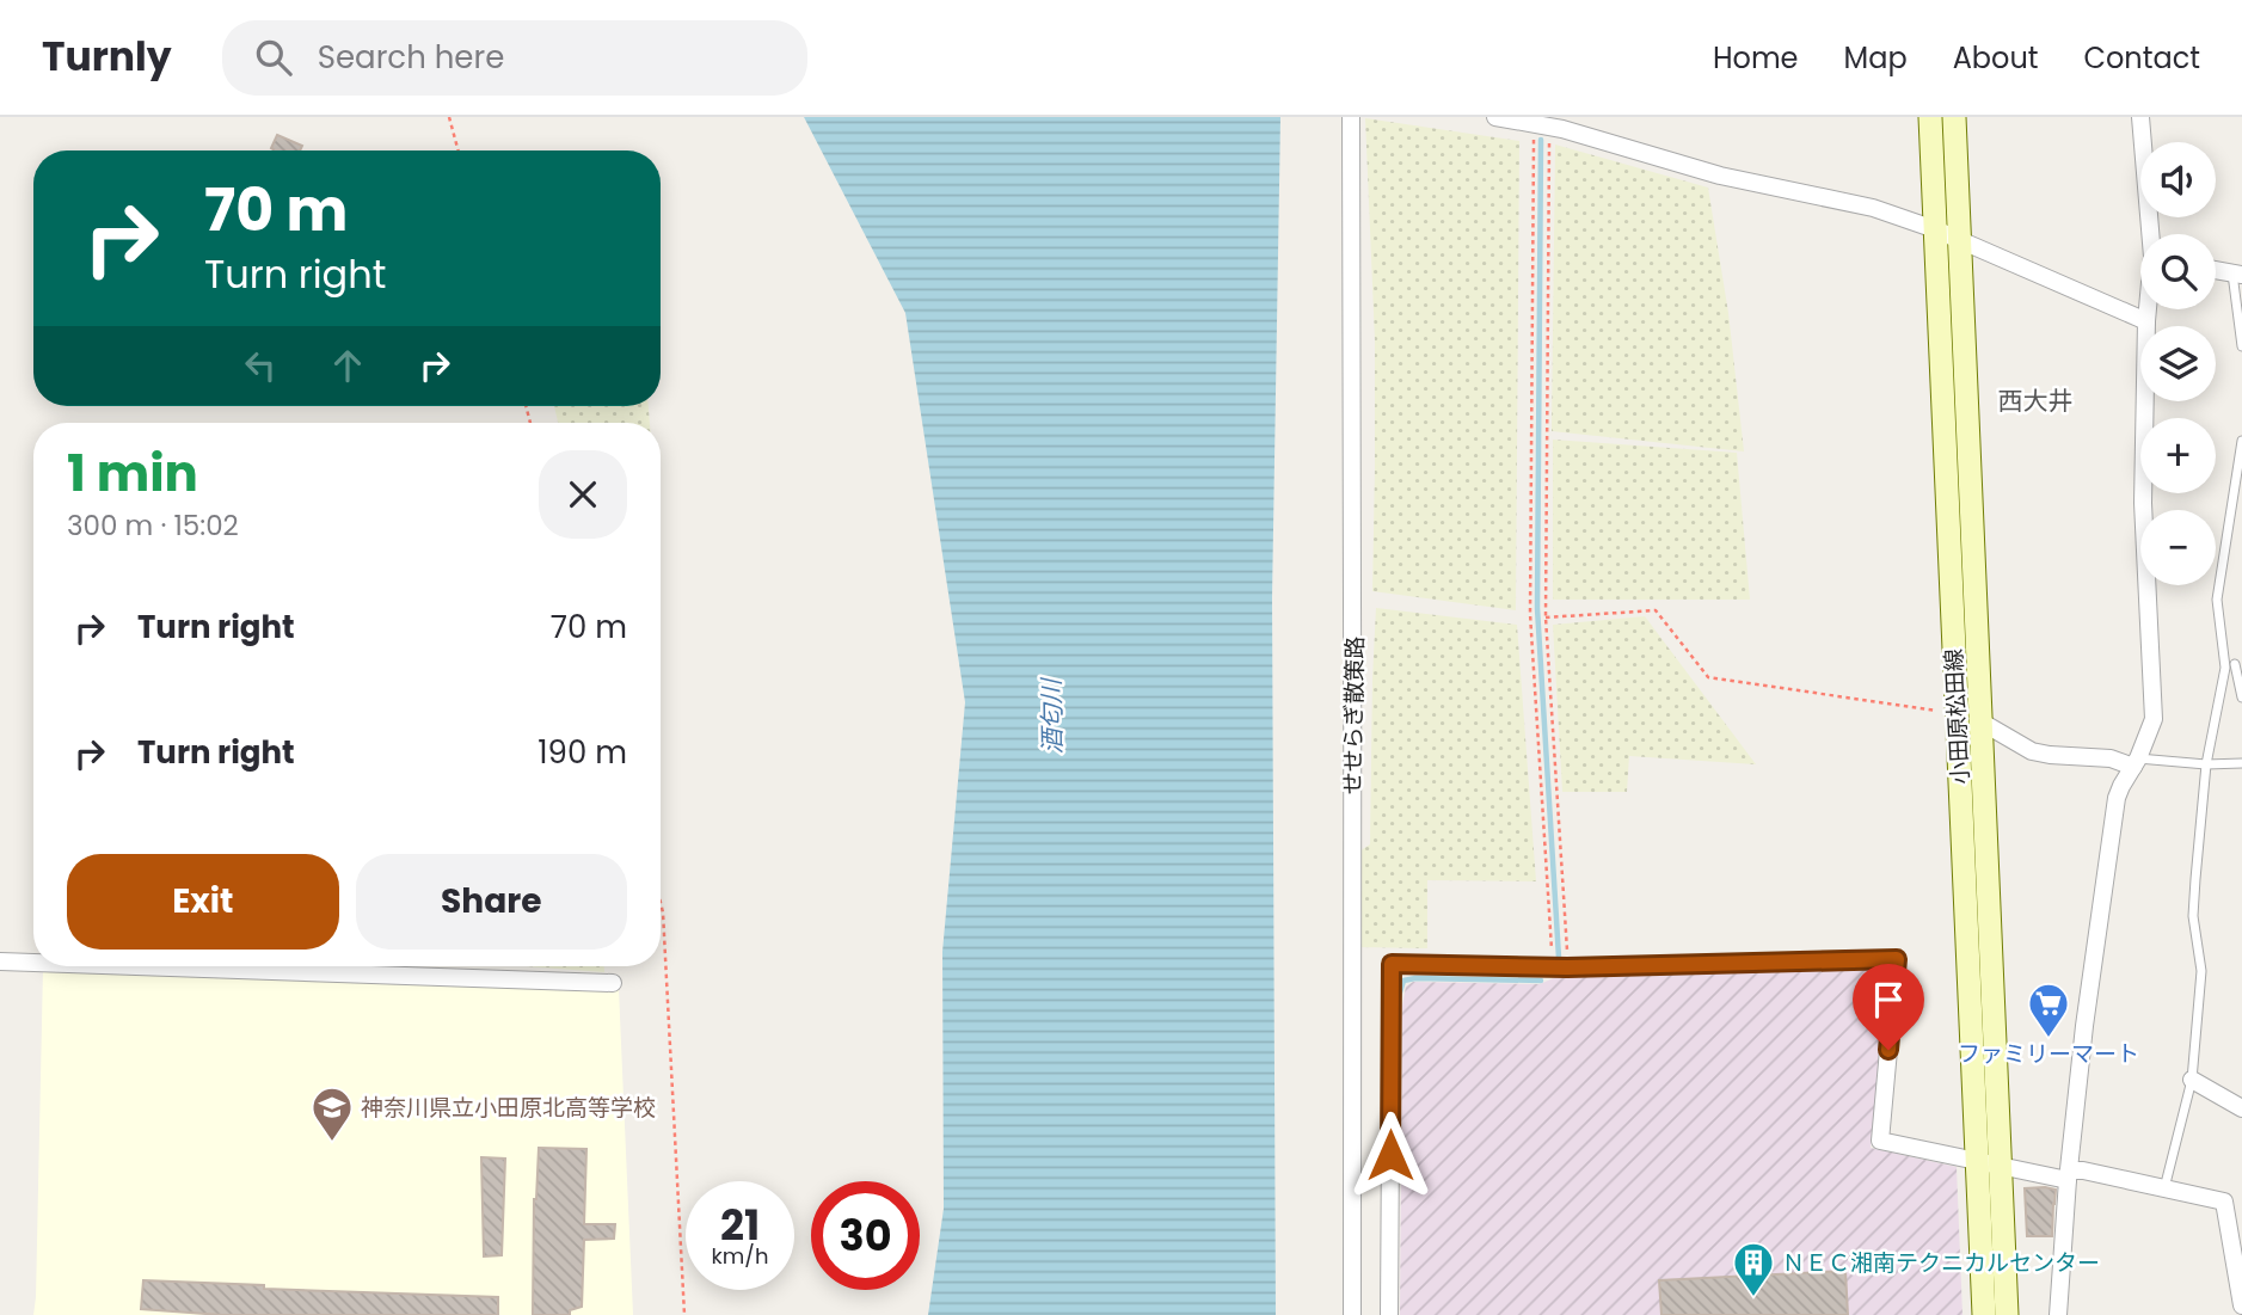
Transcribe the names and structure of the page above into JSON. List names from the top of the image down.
{
  "streets": {
    "main road": ["小田原松田線"],
    "street": ["せせらぎ散策路"]
  },
  "districts": ["西大井"],
  "water": ["酒匂川"],
  "places": {
    "supermarket": ["ファミリーマート"],
    "school or university": ["神奈川県立小田原北高等学校"],
    "building": ["ＮＥＣ湘南テクニカルセンター"]
  },
  "page": {
    "header": "Turnly",
    "search": "Search here",
    "nav": [
      "Home",
      "Map",
      "About",
      "Contact"
    ],
    "map_buttons": ["+", "−"],
    "turn": ["70 m", "Turn right"],
    "heading": ["1 min", "300 m · 15:02"],
    "list": [
      {
        "name": "Turn right",
        "value": "70 m"
      },
      {
        "name": "Turn right",
        "value": "190 m"
      }
    ],
    "buttons": ["Exit", "Share"],
    "speed": "21 km/h",
    "limit": "30"
  }
}
